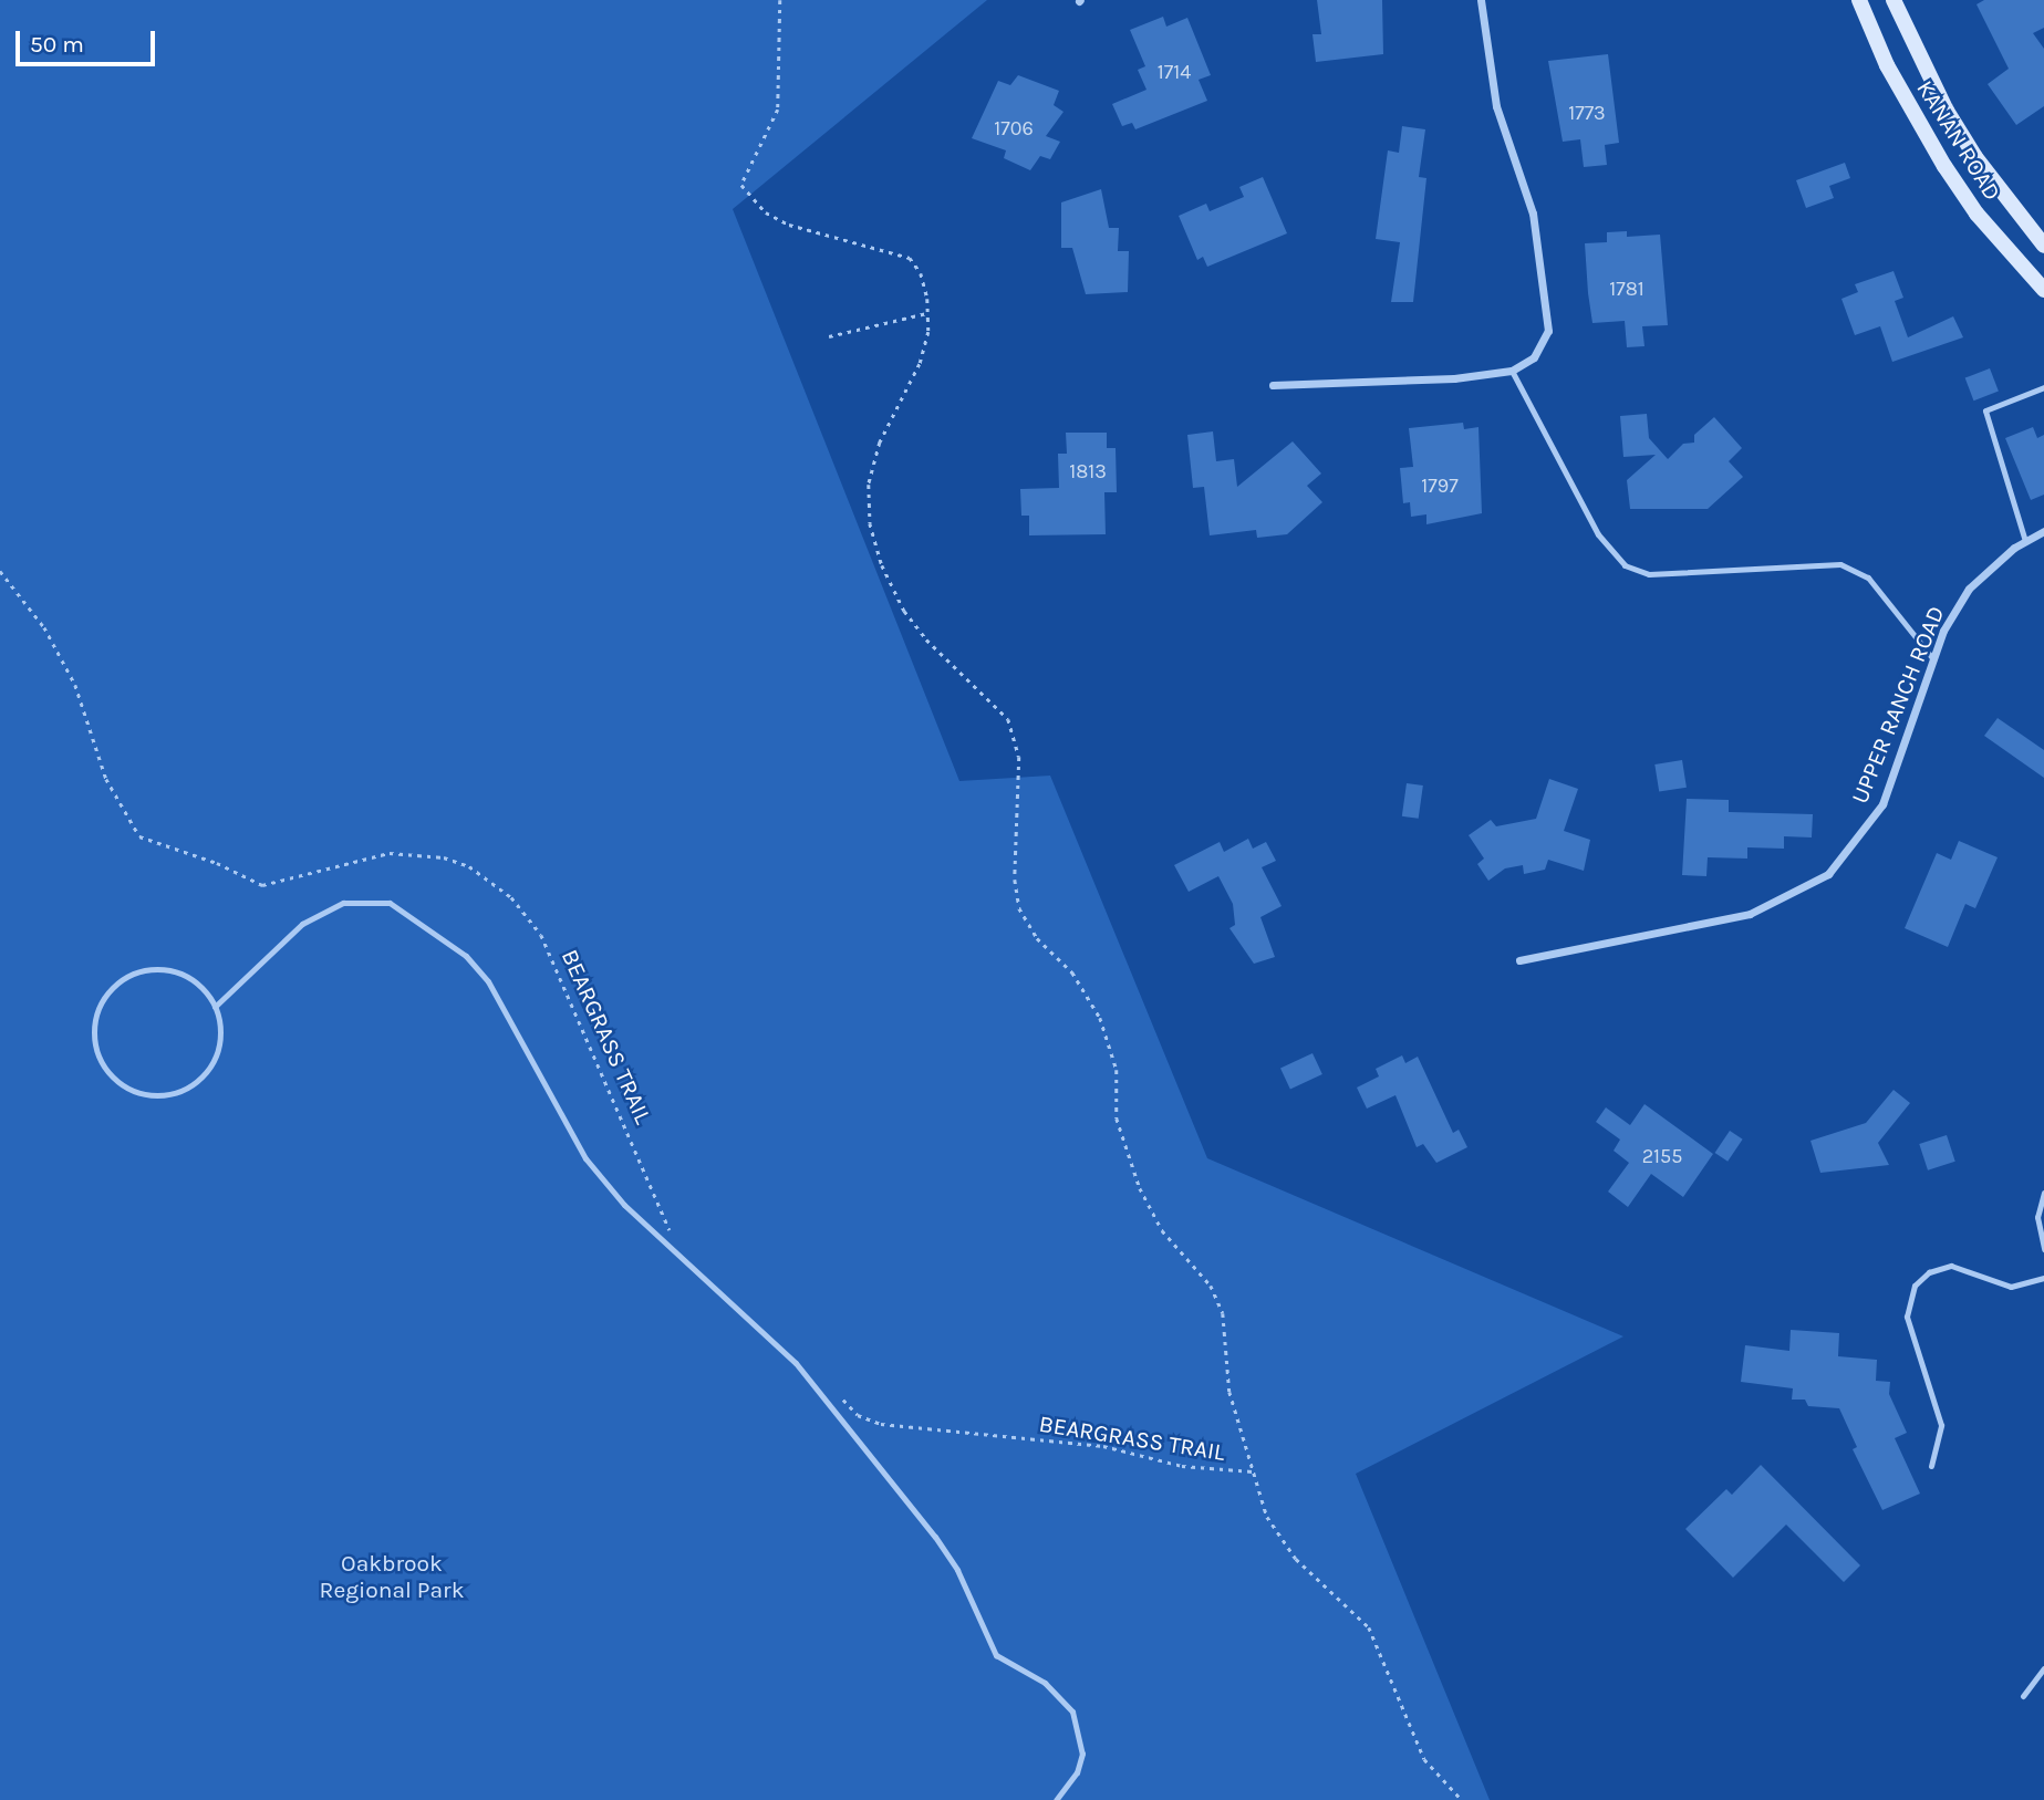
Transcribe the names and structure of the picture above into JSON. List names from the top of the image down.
{
  "streets": {
    "main road": ["KANAN ROAD"],
    "street": ["UPPER RANCH ROAD"],
    "path": ["BEARGRASS TRAIL"]
  },
  "parks": ["Oakbrook Regional Park"],
  "house_numbers": [
    "1714",
    "1773",
    "1706",
    "1781",
    "1813",
    "1797",
    "2155"
  ],
  "scale_bar": "50 m"
}
